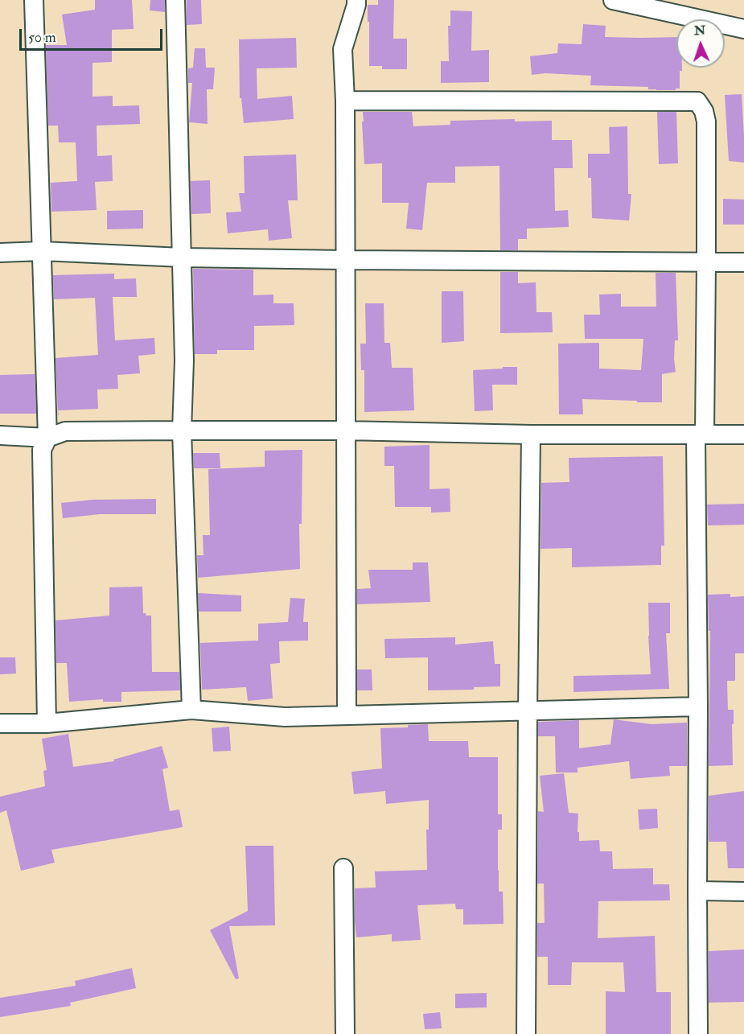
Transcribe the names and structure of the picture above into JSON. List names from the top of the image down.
{
  "scale_bar": "50 m",
  "north": "top"
}
